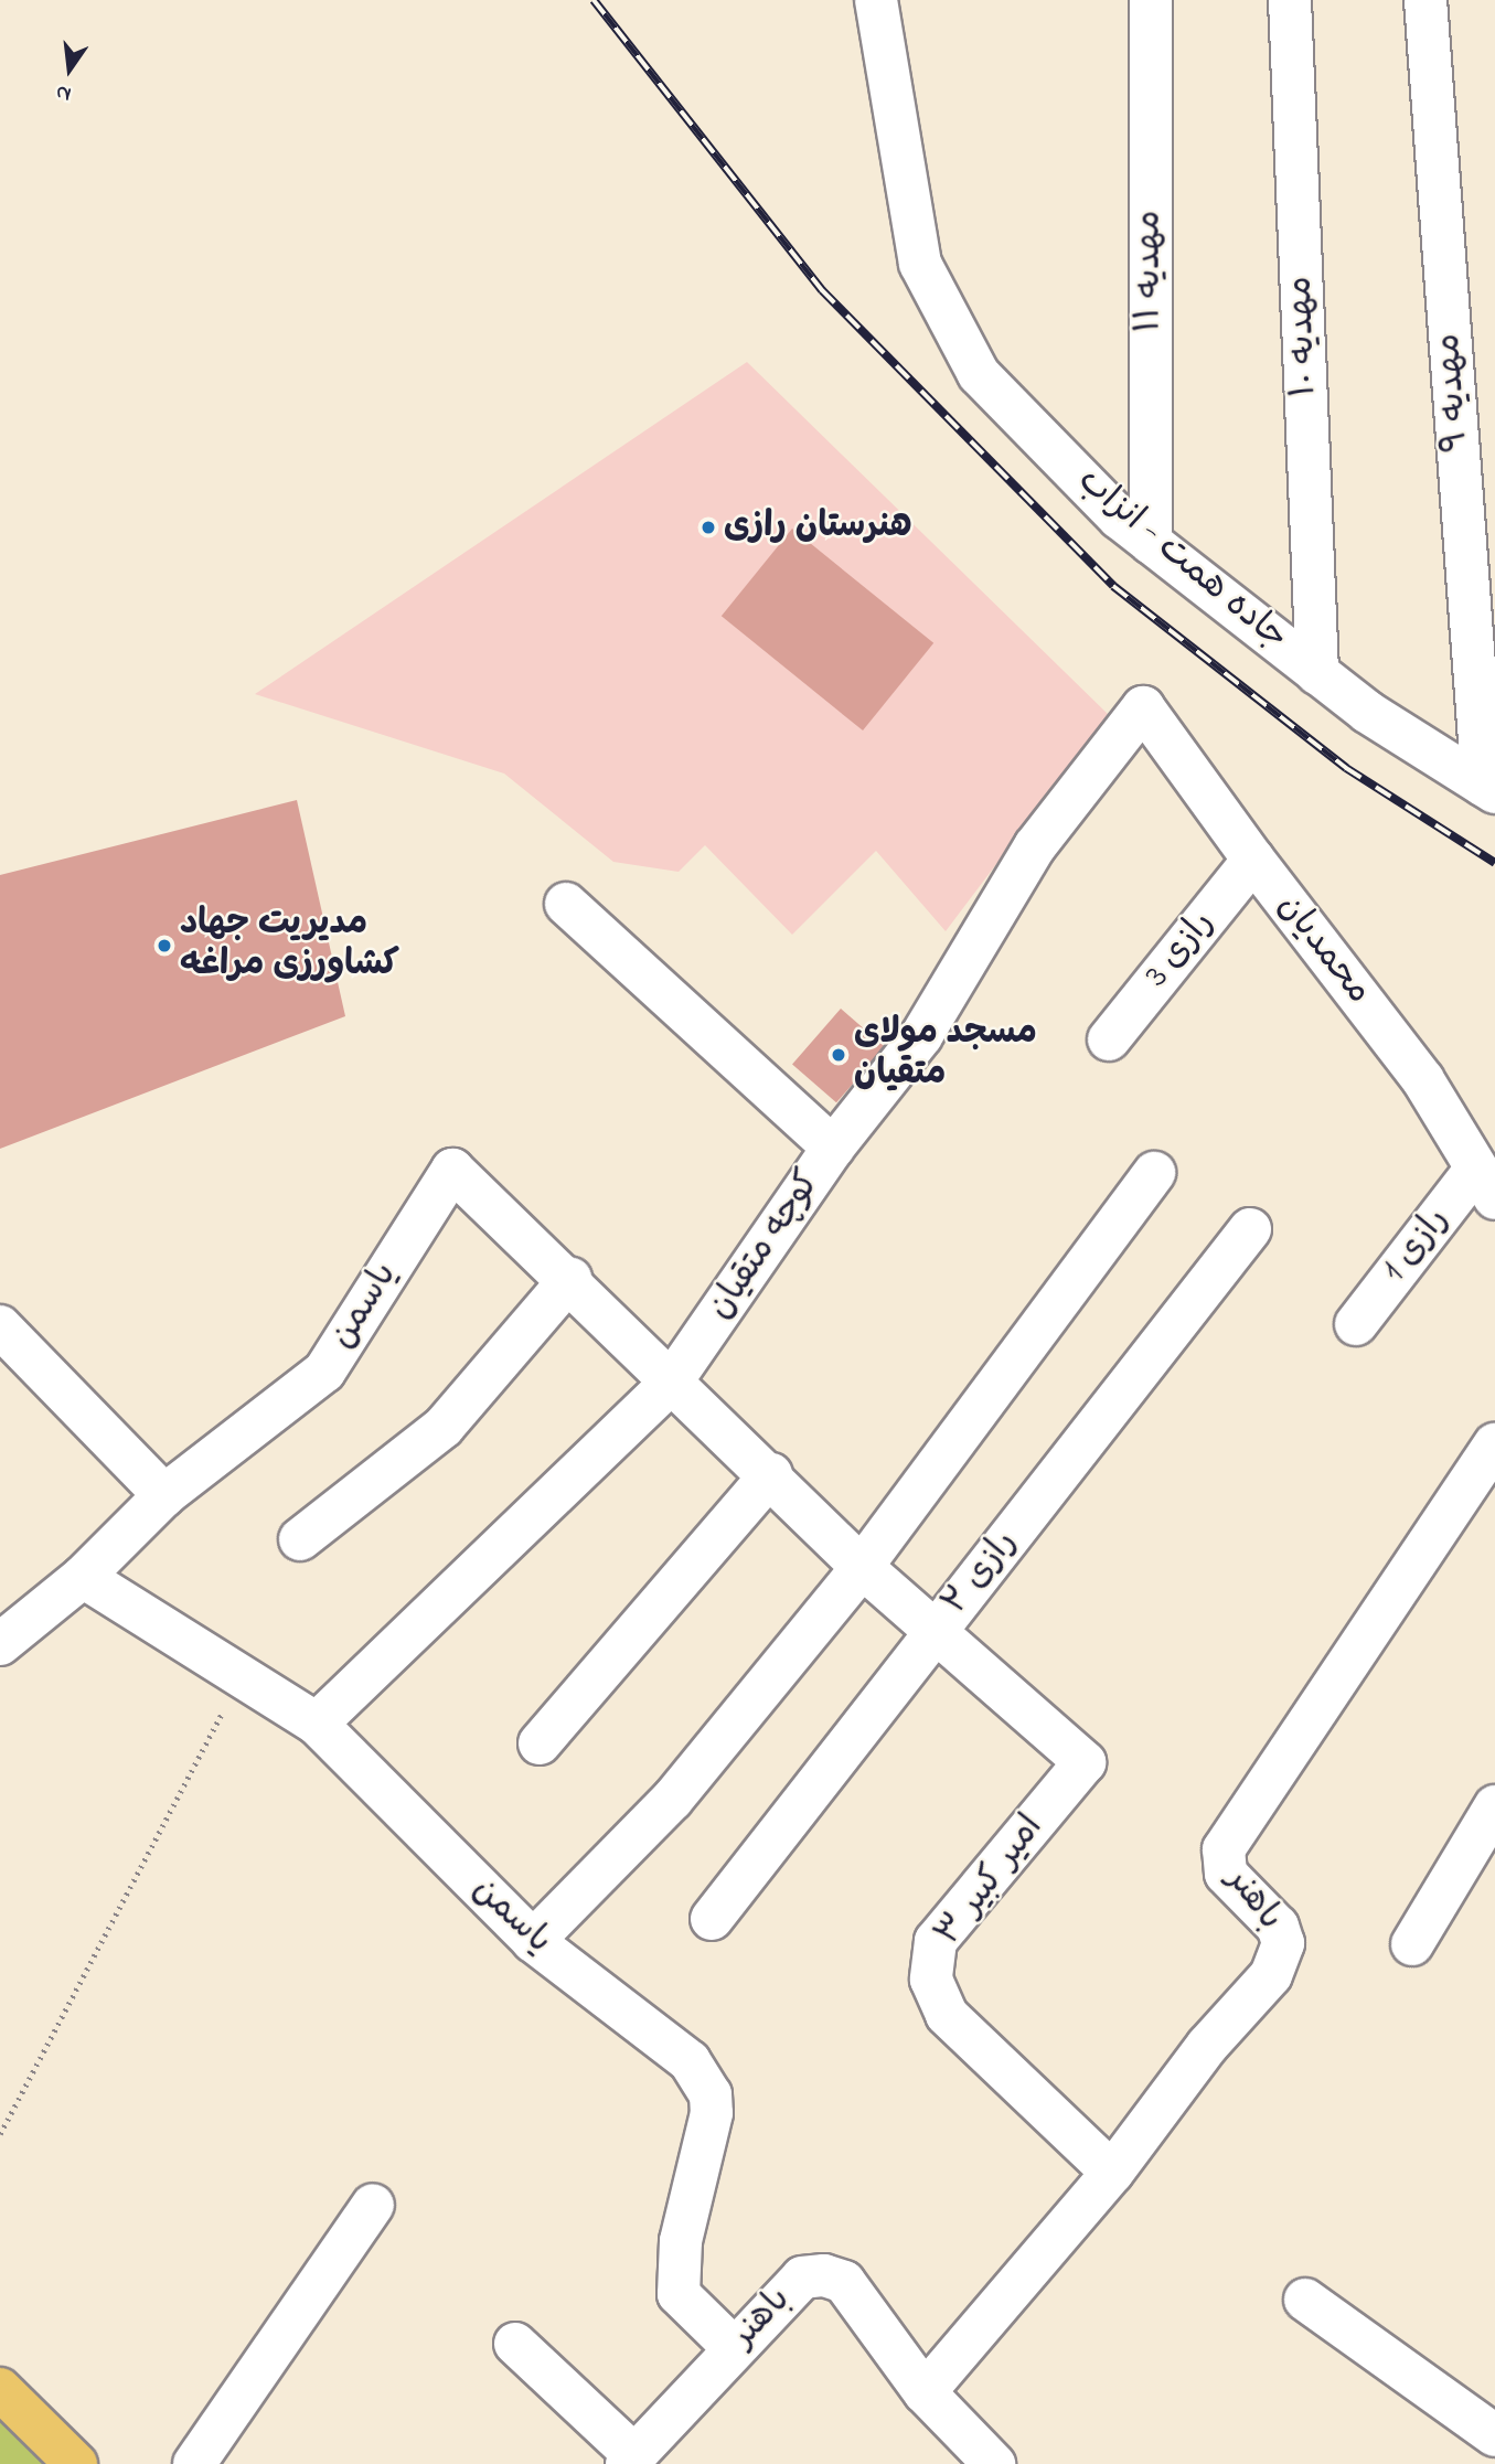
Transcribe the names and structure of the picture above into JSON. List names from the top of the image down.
{
  "streets": {
    "street": [
      "مهدیه ۱۱",
      "مهدیه ۱۰",
      "مهدیه ۹",
      "جاده همت - انزاب",
      "رازی 3",
      "محمدیان",
      "کوچه متقیان",
      "رازی 1",
      "یاسمن",
      "رازی ۲",
      "امیر کبیر ۳",
      "باهنر"
    ]
  },
  "crossings": [
    ["مهدیه ۱۱", "جاده همت - انزاب"],
    ["مهدیه ۱۰", "جاده همت - انزاب"],
    ["مهدیه ۹", "جاده همت - انزاب"],
    ["رازی 3", "محمدیان"],
    ["محمدیان", "کوچه متقیان"],
    ["محمدیان", "رازی 1"],
    ["کوچه متقیان", "یاسمن"],
    ["یاسمن", "باهنر"],
    ["رازی ۲", "امیر کبیر ۳"],
    ["امیر کبیر ۳", "باهنر"]
  ],
  "places": ["هنرستان رازی", "مدیریت جهاد کشاورزی مراغه", "مسجد مولای متقیان"],
  "north": "bottom"
}
